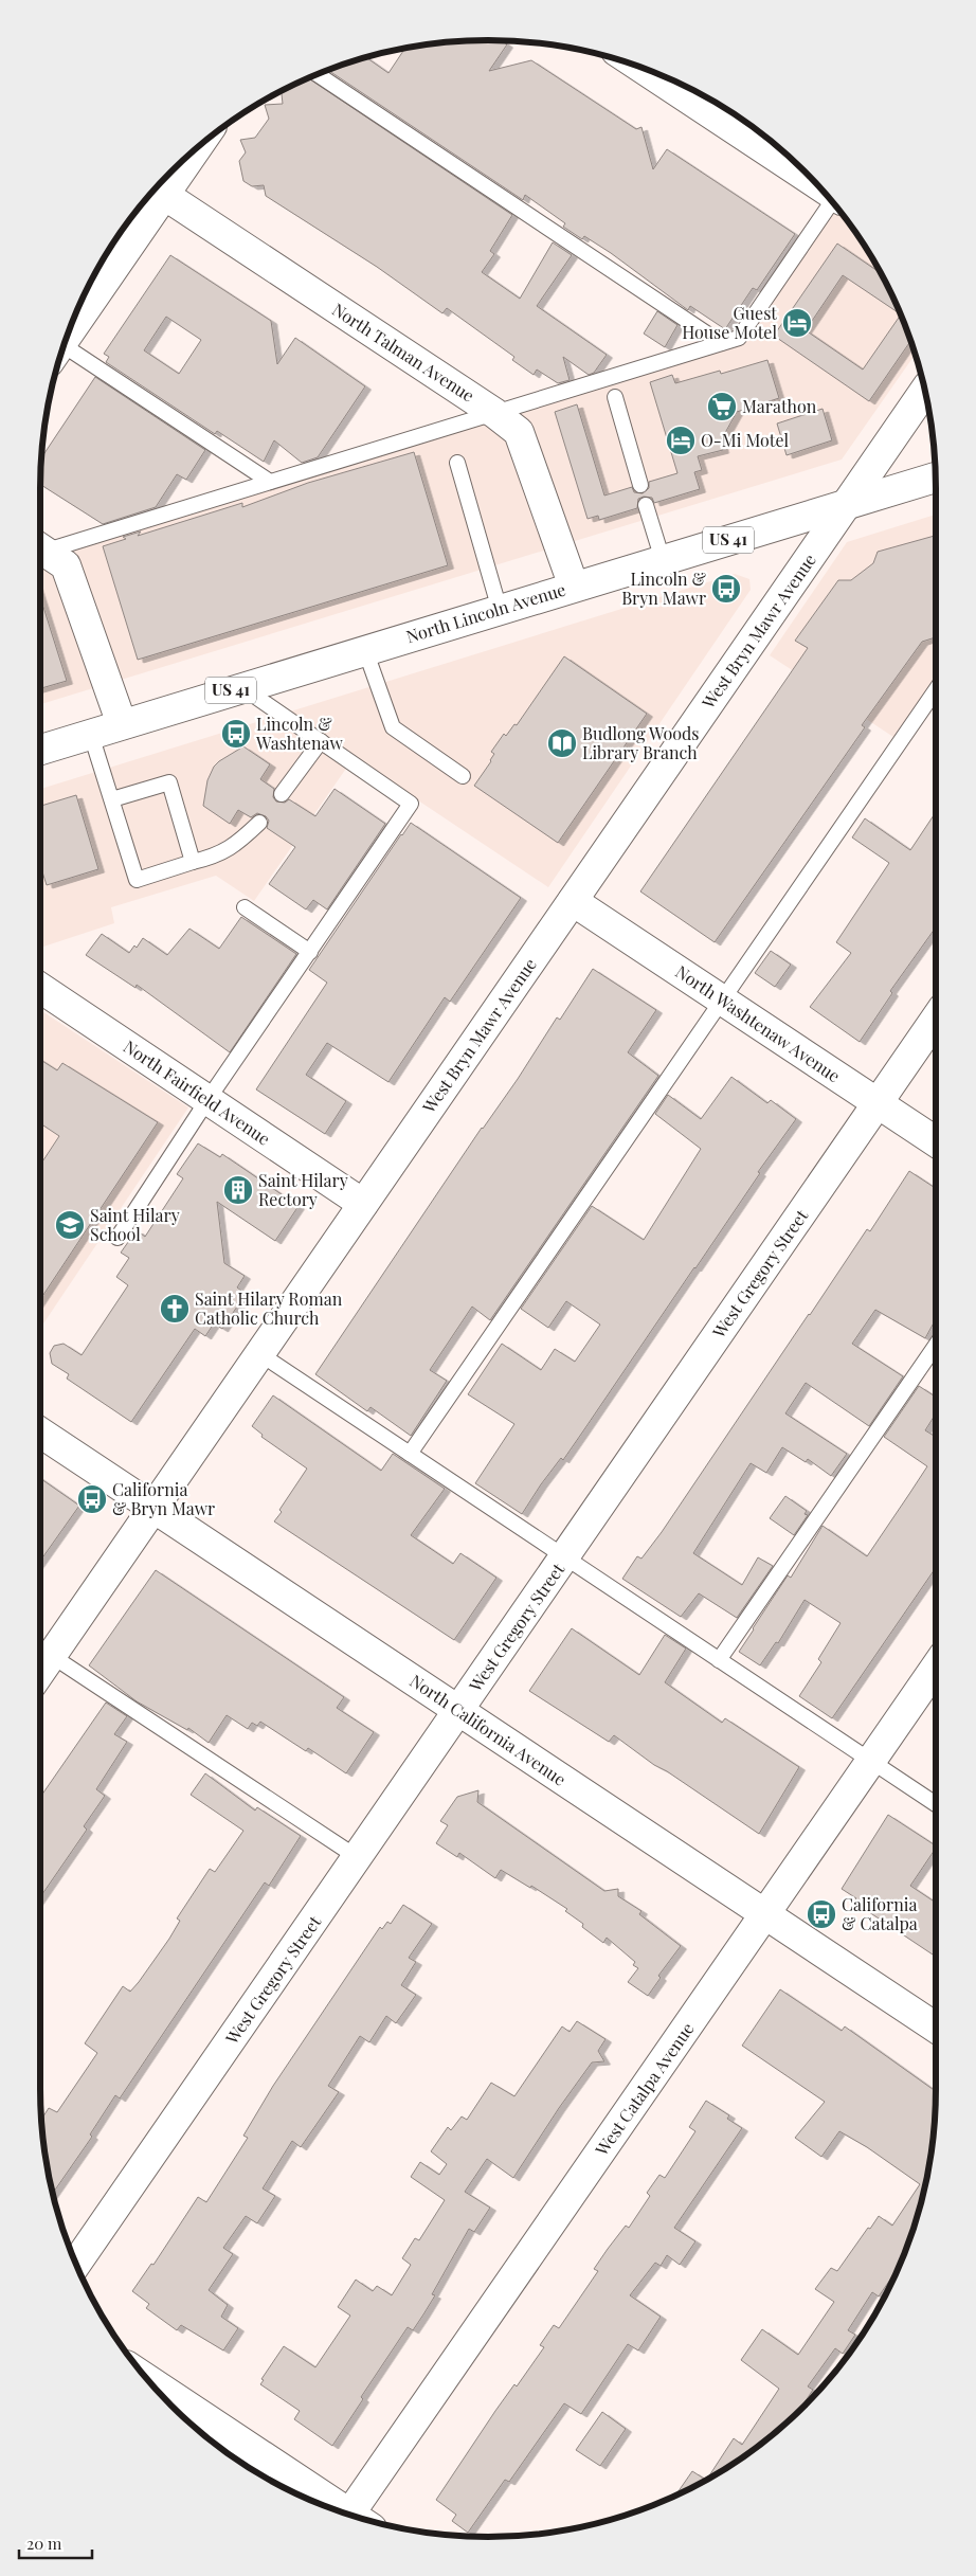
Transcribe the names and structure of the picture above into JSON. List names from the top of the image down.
{
  "streets": {
    "street": [
      "North Talman Avenue",
      "US 41",
      "North Lincoln Avenue",
      "West Bryn Mawr Avenue",
      "North Washtenaw Avenue",
      "North Fairfield Avenue",
      "West Gregory Street",
      "North California Avenue",
      "West Catalpa Avenue"
    ]
  },
  "crossings": [
    ["North Talman Avenue", "North Lincoln Avenue"],
    ["North Lincoln Avenue", "West Bryn Mawr Avenue"],
    ["West Bryn Mawr Avenue", "North Washtenaw Avenue"],
    ["West Bryn Mawr Avenue", "North Fairfield Avenue"],
    ["West Bryn Mawr Avenue", "North California Avenue"],
    ["North Washtenaw Avenue", "West Gregory Street"],
    ["West Gregory Street", "North California Avenue"],
    ["North California Avenue", "West Catalpa Avenue"]
  ],
  "places": {
    "hotel": ["Guest House Motel", "O-Mi Motel"],
    "supermarket": ["Marathon"],
    "bus stop": [
      "Lincoln & Bryn Mawr",
      "Lincoln & Washtenaw",
      "California & Bryn Mawr",
      "California & Catalpa"
    ],
    "library": ["Budlong Woods Library Branch"],
    "building": ["Saint Hilary Rectory"],
    "school or university": ["Saint Hilary School"],
    "church": ["Saint Hilary Roman Catholic Church"]
  },
  "scale_bar": "20 m"
}
